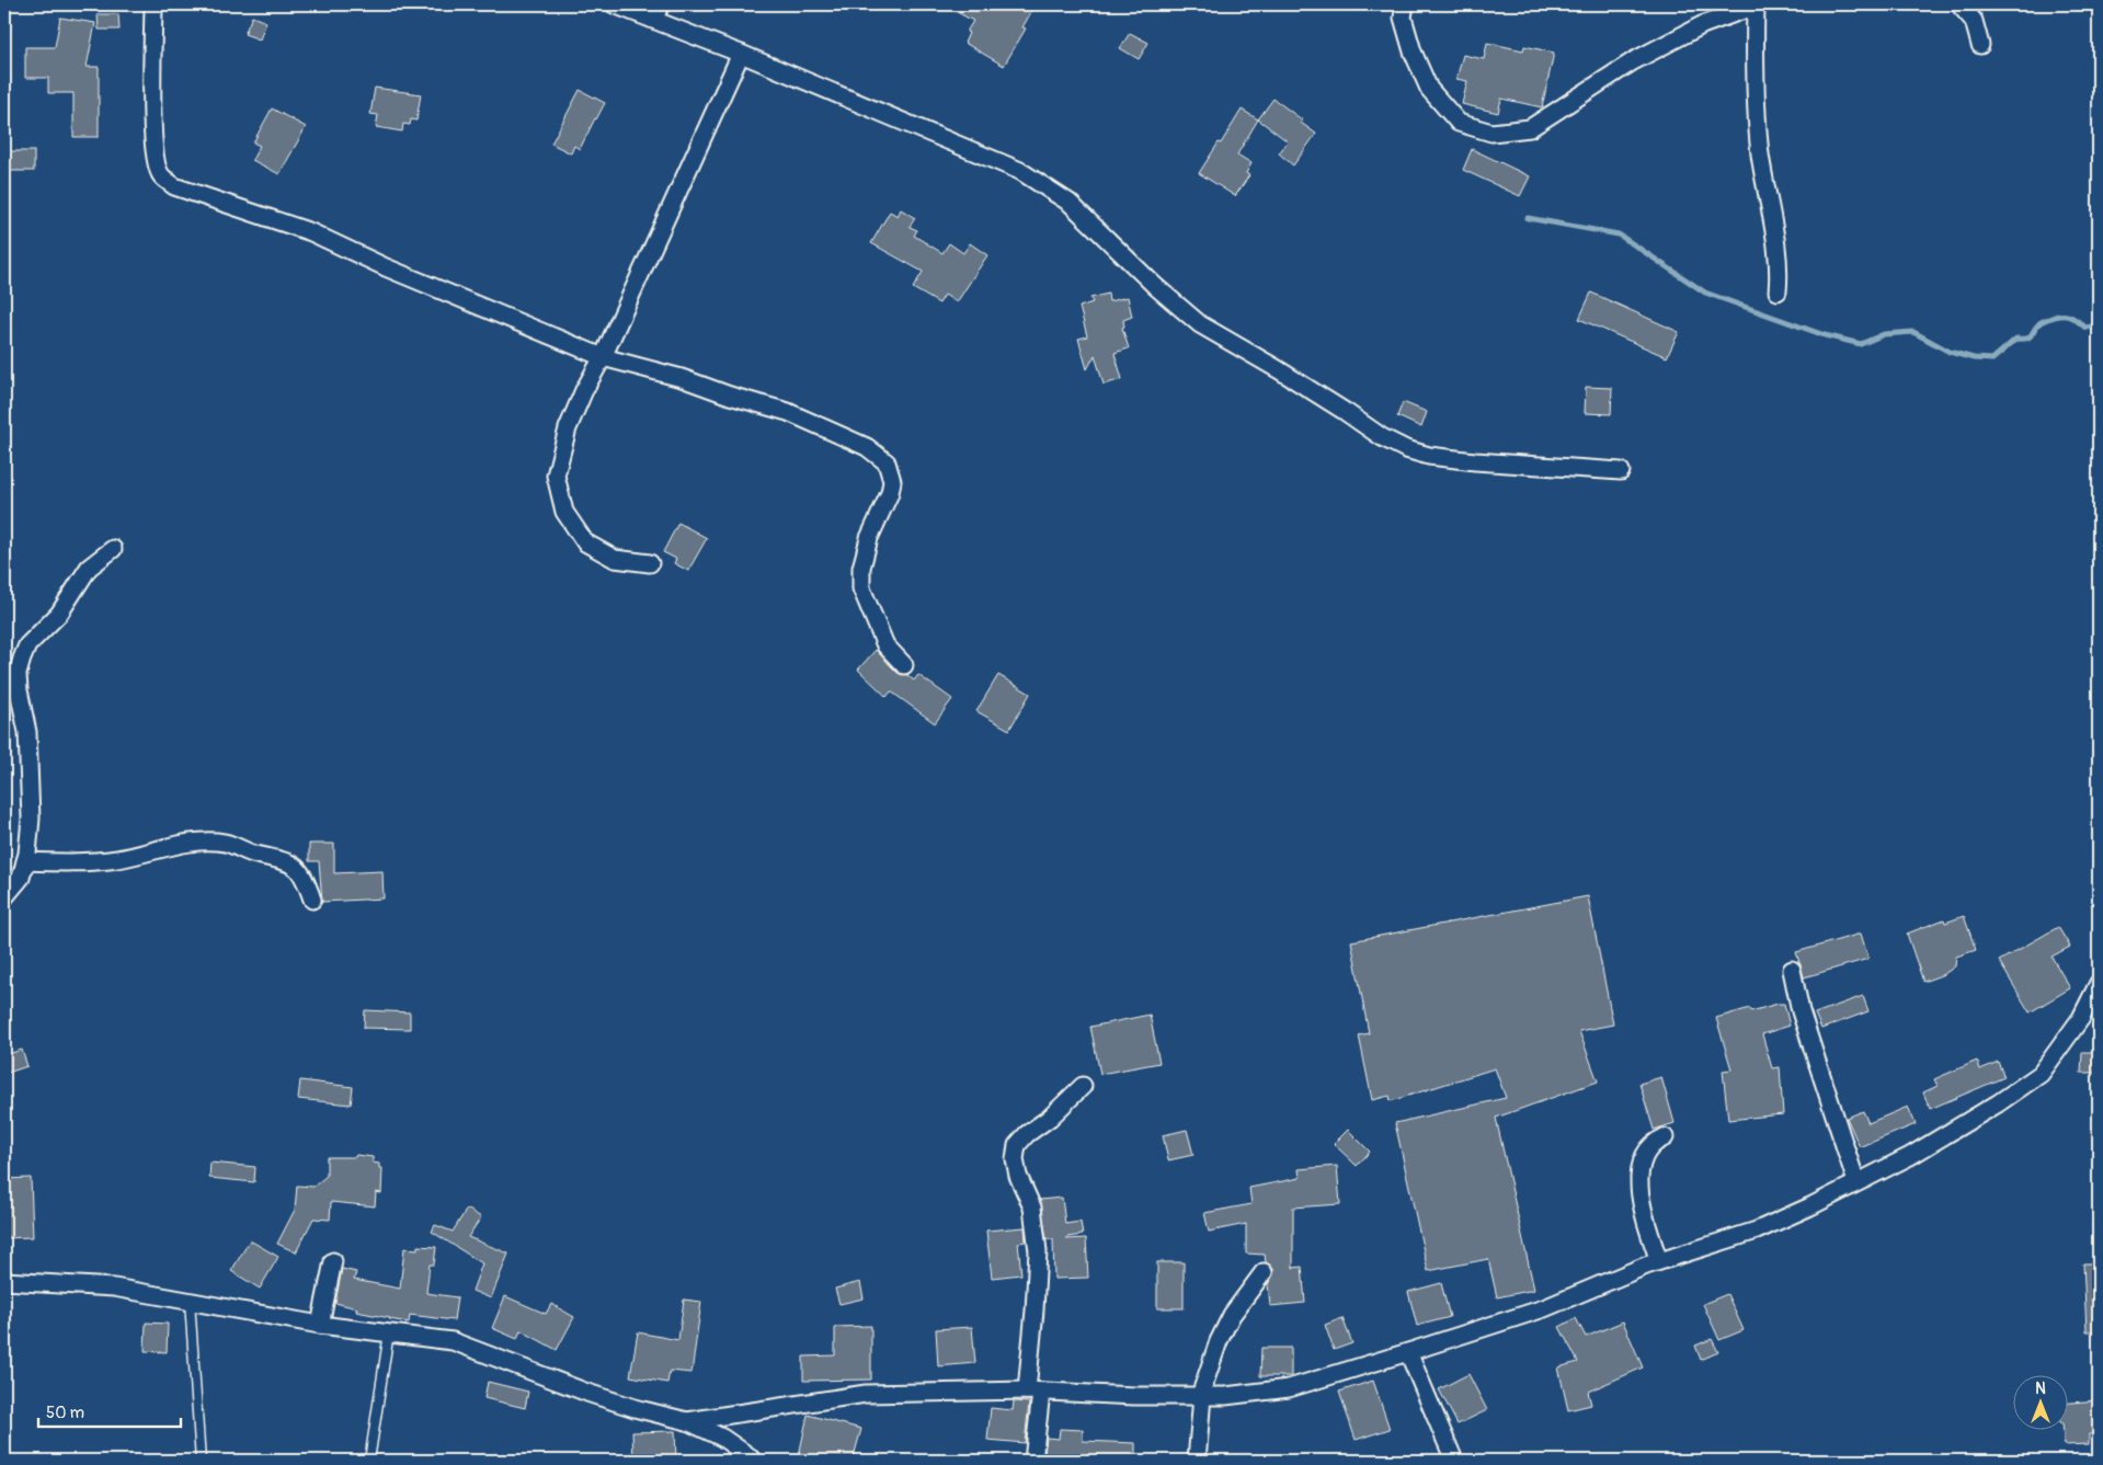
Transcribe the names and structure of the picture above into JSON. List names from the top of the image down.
{
  "scale_bar": "50 m",
  "north": "top"
}
